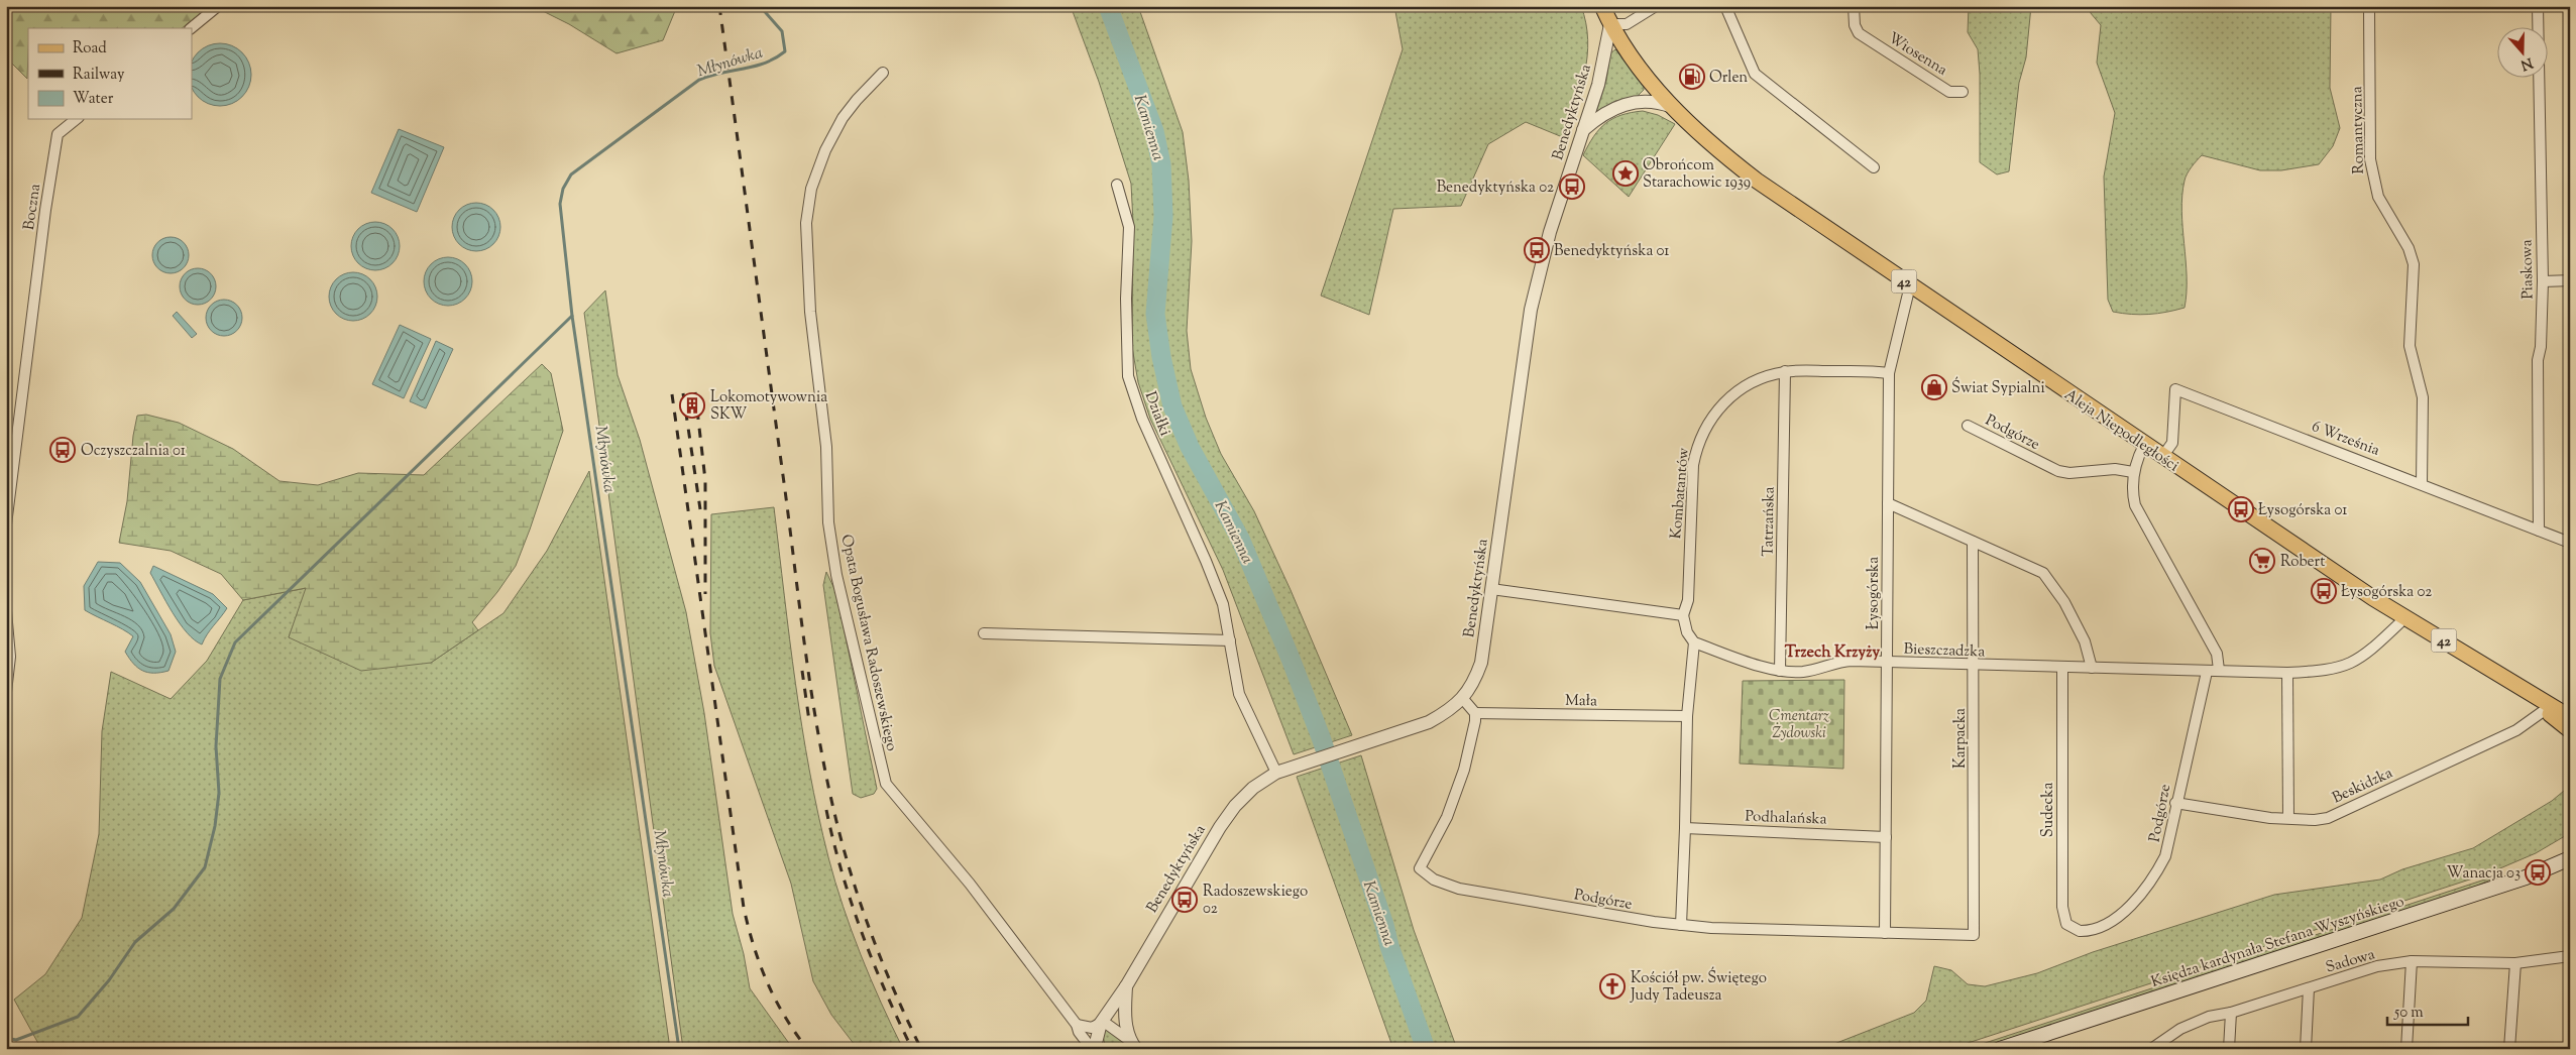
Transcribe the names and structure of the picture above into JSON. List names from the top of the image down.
{
  "streets": {
    "main road": ["42", "Aleja Niepodległości", "Księdza kardynała Stefana Wyszyńskiego"],
    "street": [
      "Wiosenna",
      "Benedyktyńska",
      "Romantyczna",
      "Boczna",
      "Piaskowa",
      "Działki",
      "Podgórze",
      "6 Września",
      "Kombatantów",
      "Tatrzańska",
      "Łysogórska",
      "Opata Bogusława Radoszewskiego",
      "Bieszczadzka",
      "Mała",
      "Karpacka",
      "Beskidzka",
      "Sudecka",
      "Podhalańska",
      "Sadowa"
    ]
  },
  "crossings": [
    ["Benedyktyńska", "42"],
    ["Benedyktyńska", "Działki"],
    ["Benedyktyńska", "Aleja Niepodległości"],
    ["Romantyczna", "6 Września"],
    ["Piaskowa", "6 Września"],
    ["42", "Aleja Niepodległości"],
    ["Aleja Niepodległości", "6 Września"],
    ["Aleja Niepodległości", "Łysogórska"],
    ["Aleja Niepodległości", "Bieszczadzka"],
    ["Aleja Niepodległości", "Beskidzka"],
    ["Podgórze", "Łysogórska"],
    ["Podgórze", "Bieszczadzka"],
    ["Podgórze", "Mała"],
    ["Podgórze", "Karpacka"],
    ["Podgórze", "Beskidzka"],
    ["Podgórze", "Sudecka"],
    ["Kombatantów", "Tatrzańska"],
    ["Kombatantów", "Łysogórska"],
    ["Tatrzańska", "Bieszczadzka"],
    ["Łysogórska", "Bieszczadzka"],
    ["Łysogórska", "Podhalańska"],
    ["Bieszczadzka", "Karpacka"],
    ["Bieszczadzka", "Sudecka"]
  ],
  "districts": ["Trzech Krzyży"],
  "water": ["Młynówka", "Kamienna"],
  "parks": ["Cmentarz Żydowski"],
  "places": {
    "fuel station": ["Orlen"],
    "place": ["Obrońcom Starachowic 1939"],
    "bus stop": [
      "Benedyktyńska 02",
      "Benedyktyńska 01",
      "Oczyszczalnia 01",
      "Łysogórska 01",
      "Łysogórska 02",
      "Wanacja 03",
      "Radoszewskiego 02"
    ],
    "shop": ["Świat Sypialni"],
    "building": ["Lokomotywownia SKW"],
    "supermarket": ["Robert"],
    "church": ["Kościół pw. Świętego Judy Tadeusza"]
  },
  "legend": ["Road", "Railway", "Water"],
  "scale_bar": "50 m",
  "north": "bottom"
}
